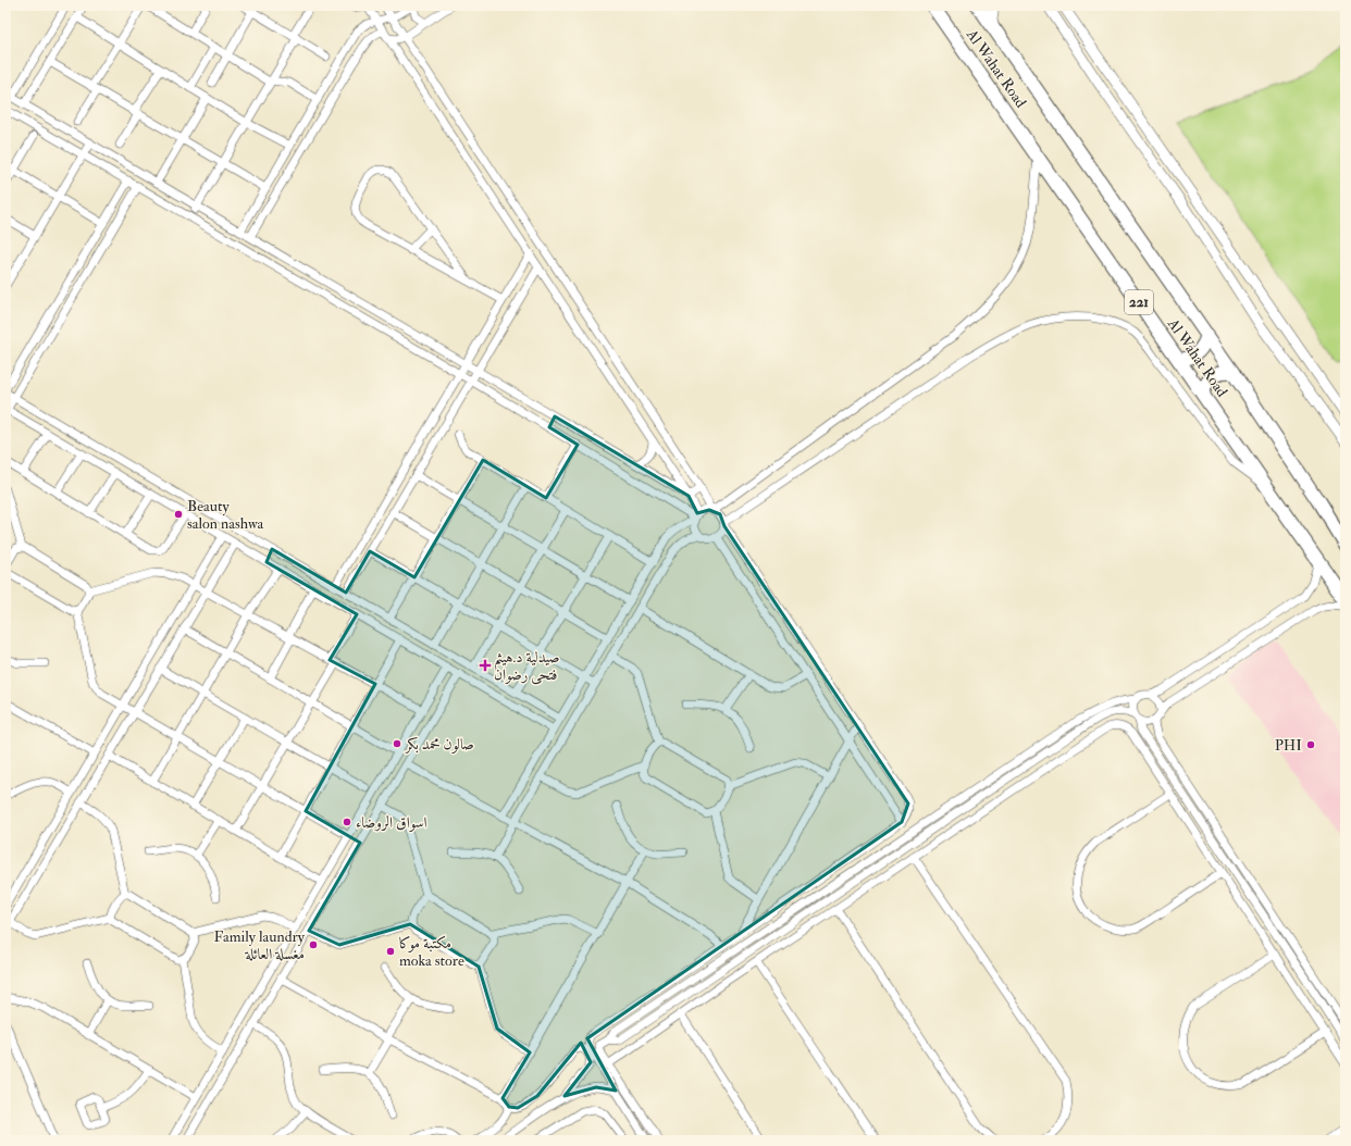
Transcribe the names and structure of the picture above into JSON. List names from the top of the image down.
{
  "streets": {
    "highway": ["Al Wahat Road", "221"]
  },
  "places": {
    "other": [
      "Beauty salon nashwa",
      "صالون محمد بكر",
      "PHI",
      "اسواق الروضاء",
      "Family laundry مغسلة العائلة",
      "مكتبة موكا moka store"
    ],
    "health": ["صيدلية د.هيثم فتحى رضوان"]
  }
}
